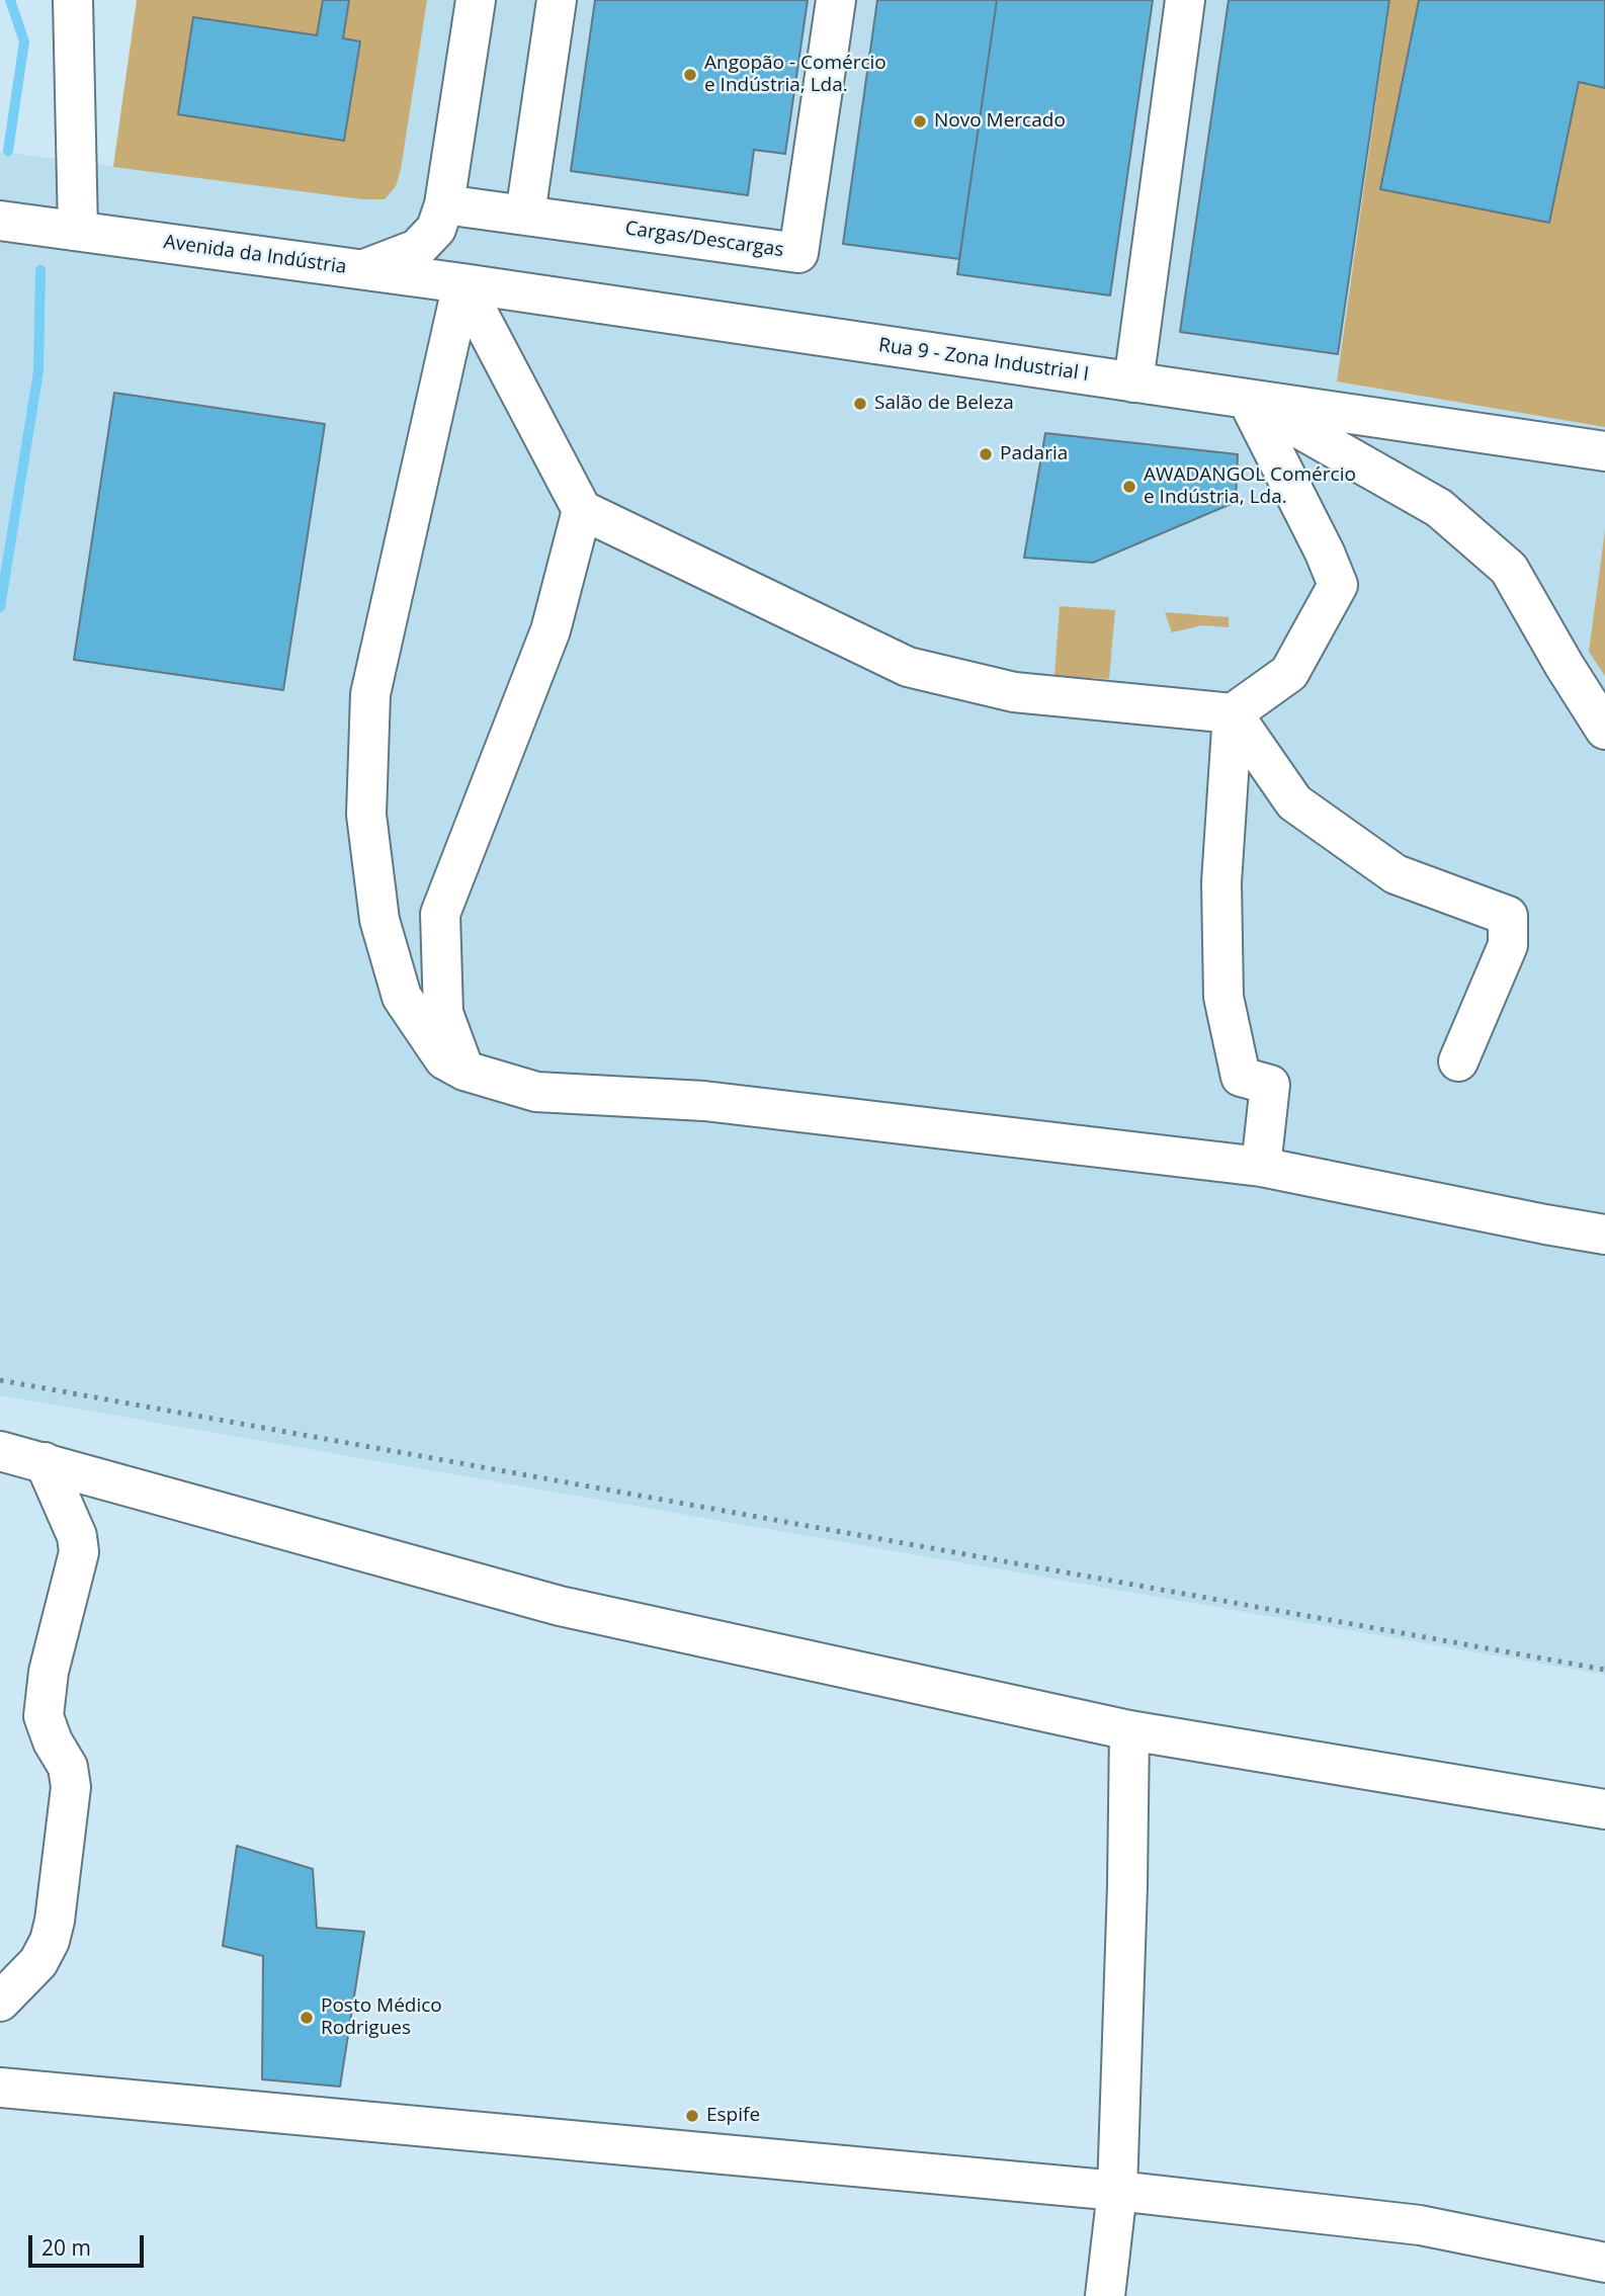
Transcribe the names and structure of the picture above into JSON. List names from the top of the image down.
{
  "streets": {
    "street": ["Cargas/Descargas", "Avenida da Indústria", "Rua 9 - Zona Industrial I"]
  },
  "crossings": [
    ["Cargas/Descargas", "Avenida da Indústria"],
    ["Avenida da Indústria", "Rua 9 - Zona Industrial I"]
  ],
  "places": [
    "Angopão - Comércio e Indústria, Lda.",
    "Novo Mercado",
    "Salão de Beleza",
    "Padaria",
    "AWADANGOL Comércio e Indústria, Lda.",
    "Posto Médico Rodrigues",
    "Espife"
  ],
  "scale_bar": "20 m"
}
